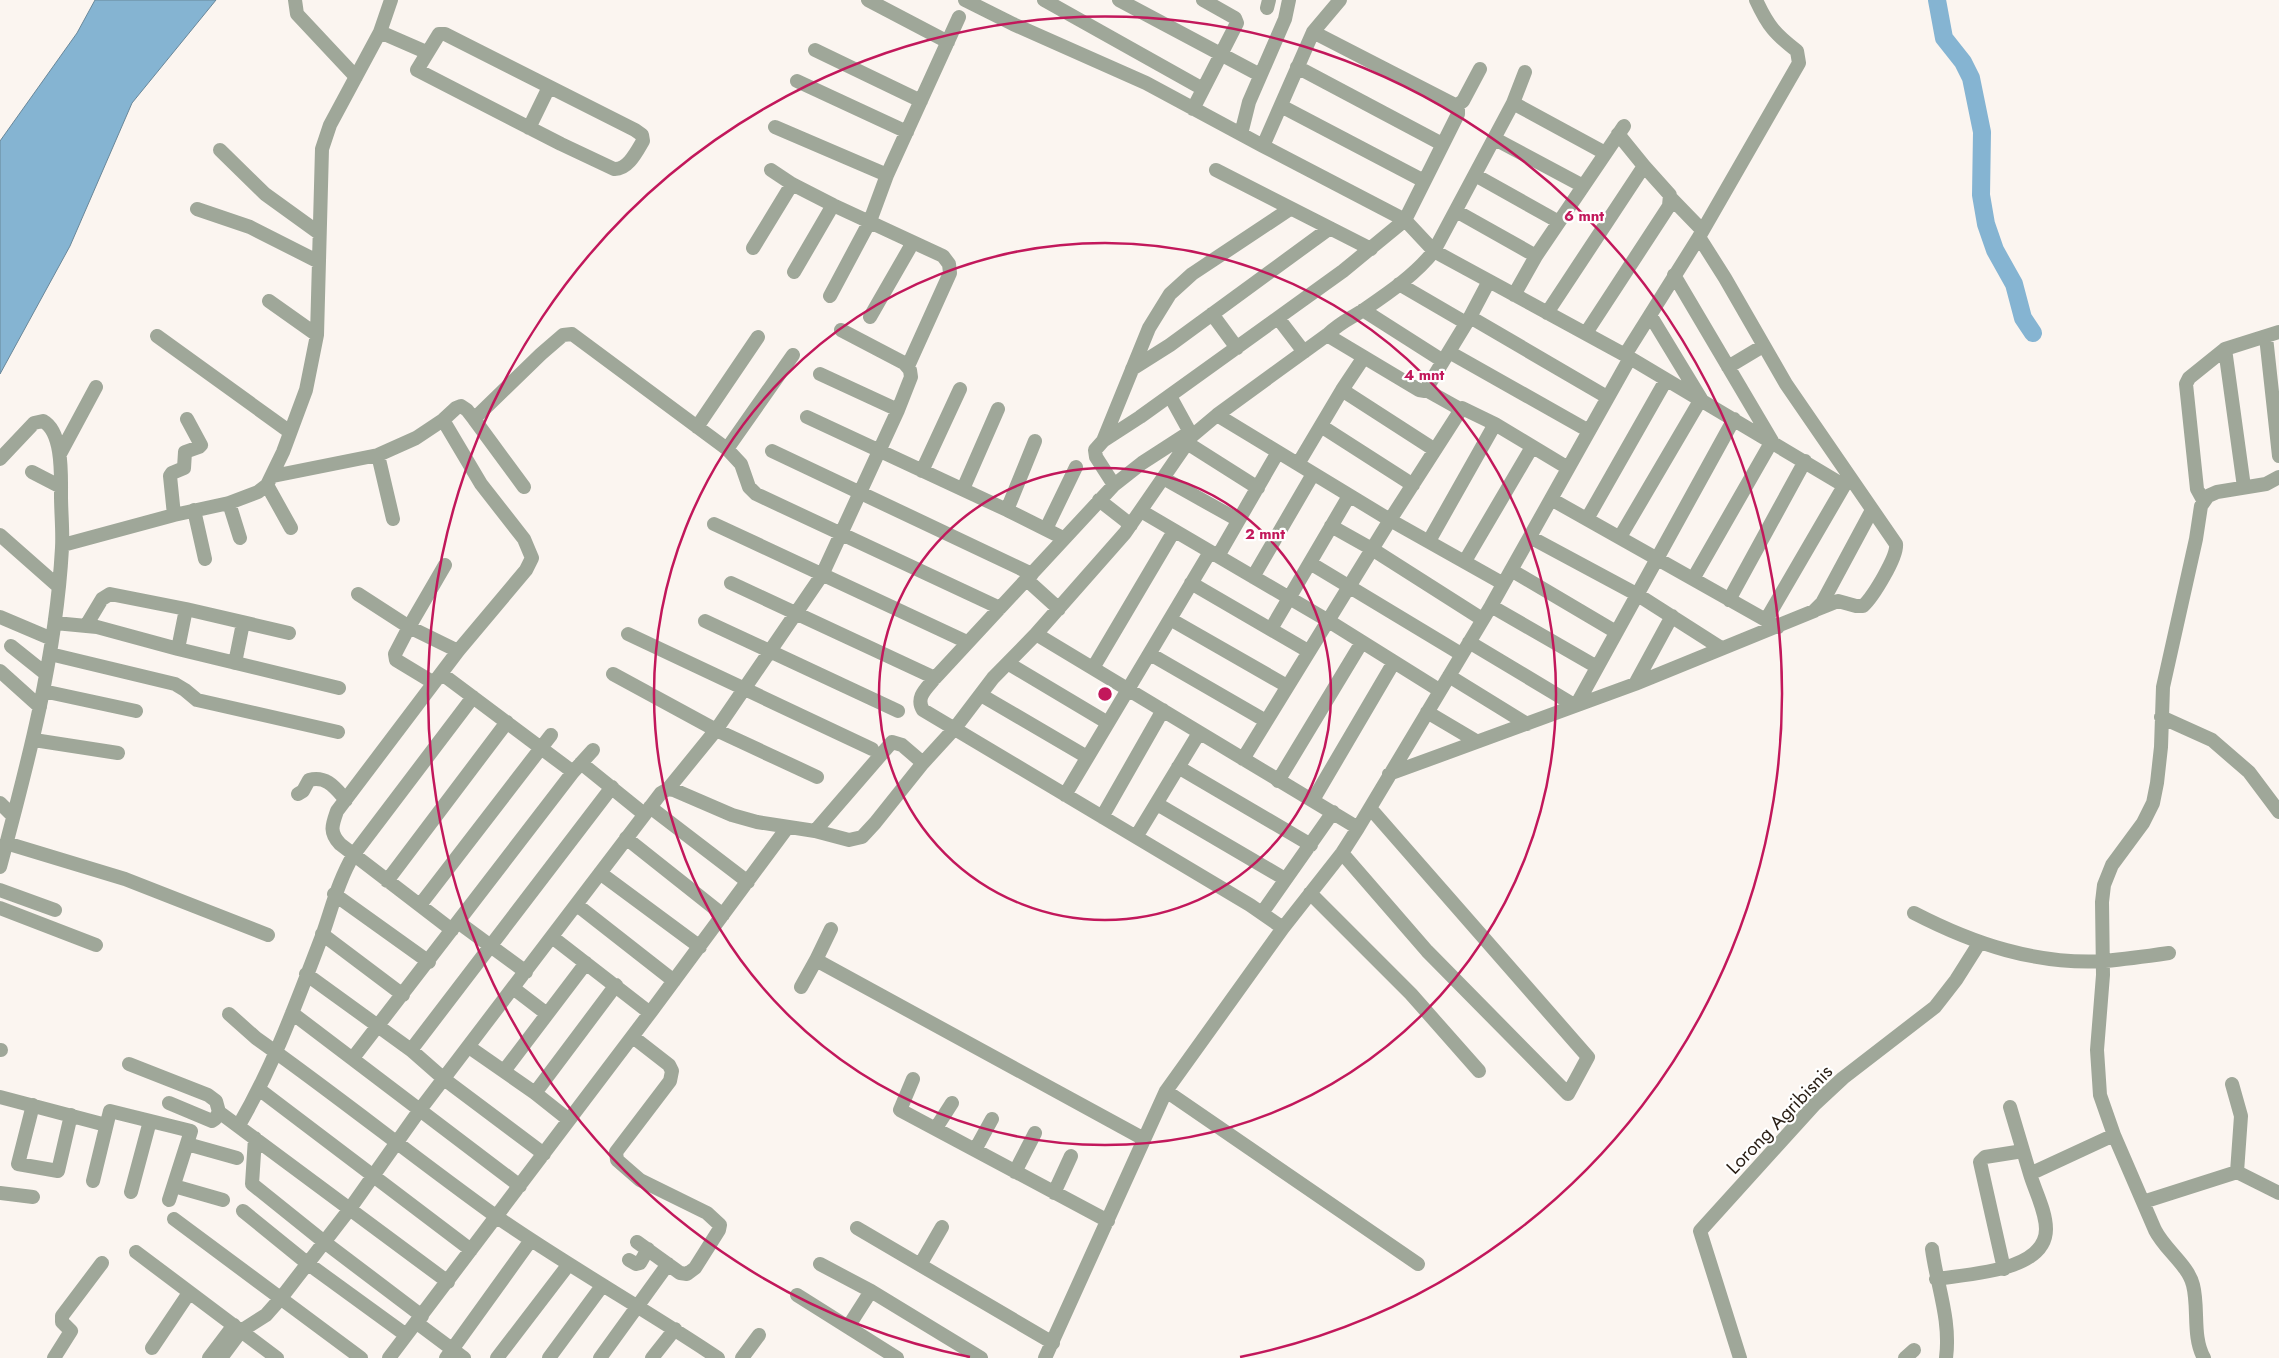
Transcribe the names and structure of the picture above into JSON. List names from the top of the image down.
{
  "streets": {
    "street": ["Lorong Agribisnis"]
  },
  "rings": ["6 mnt", "4 mnt", "2 mnt"]
}
